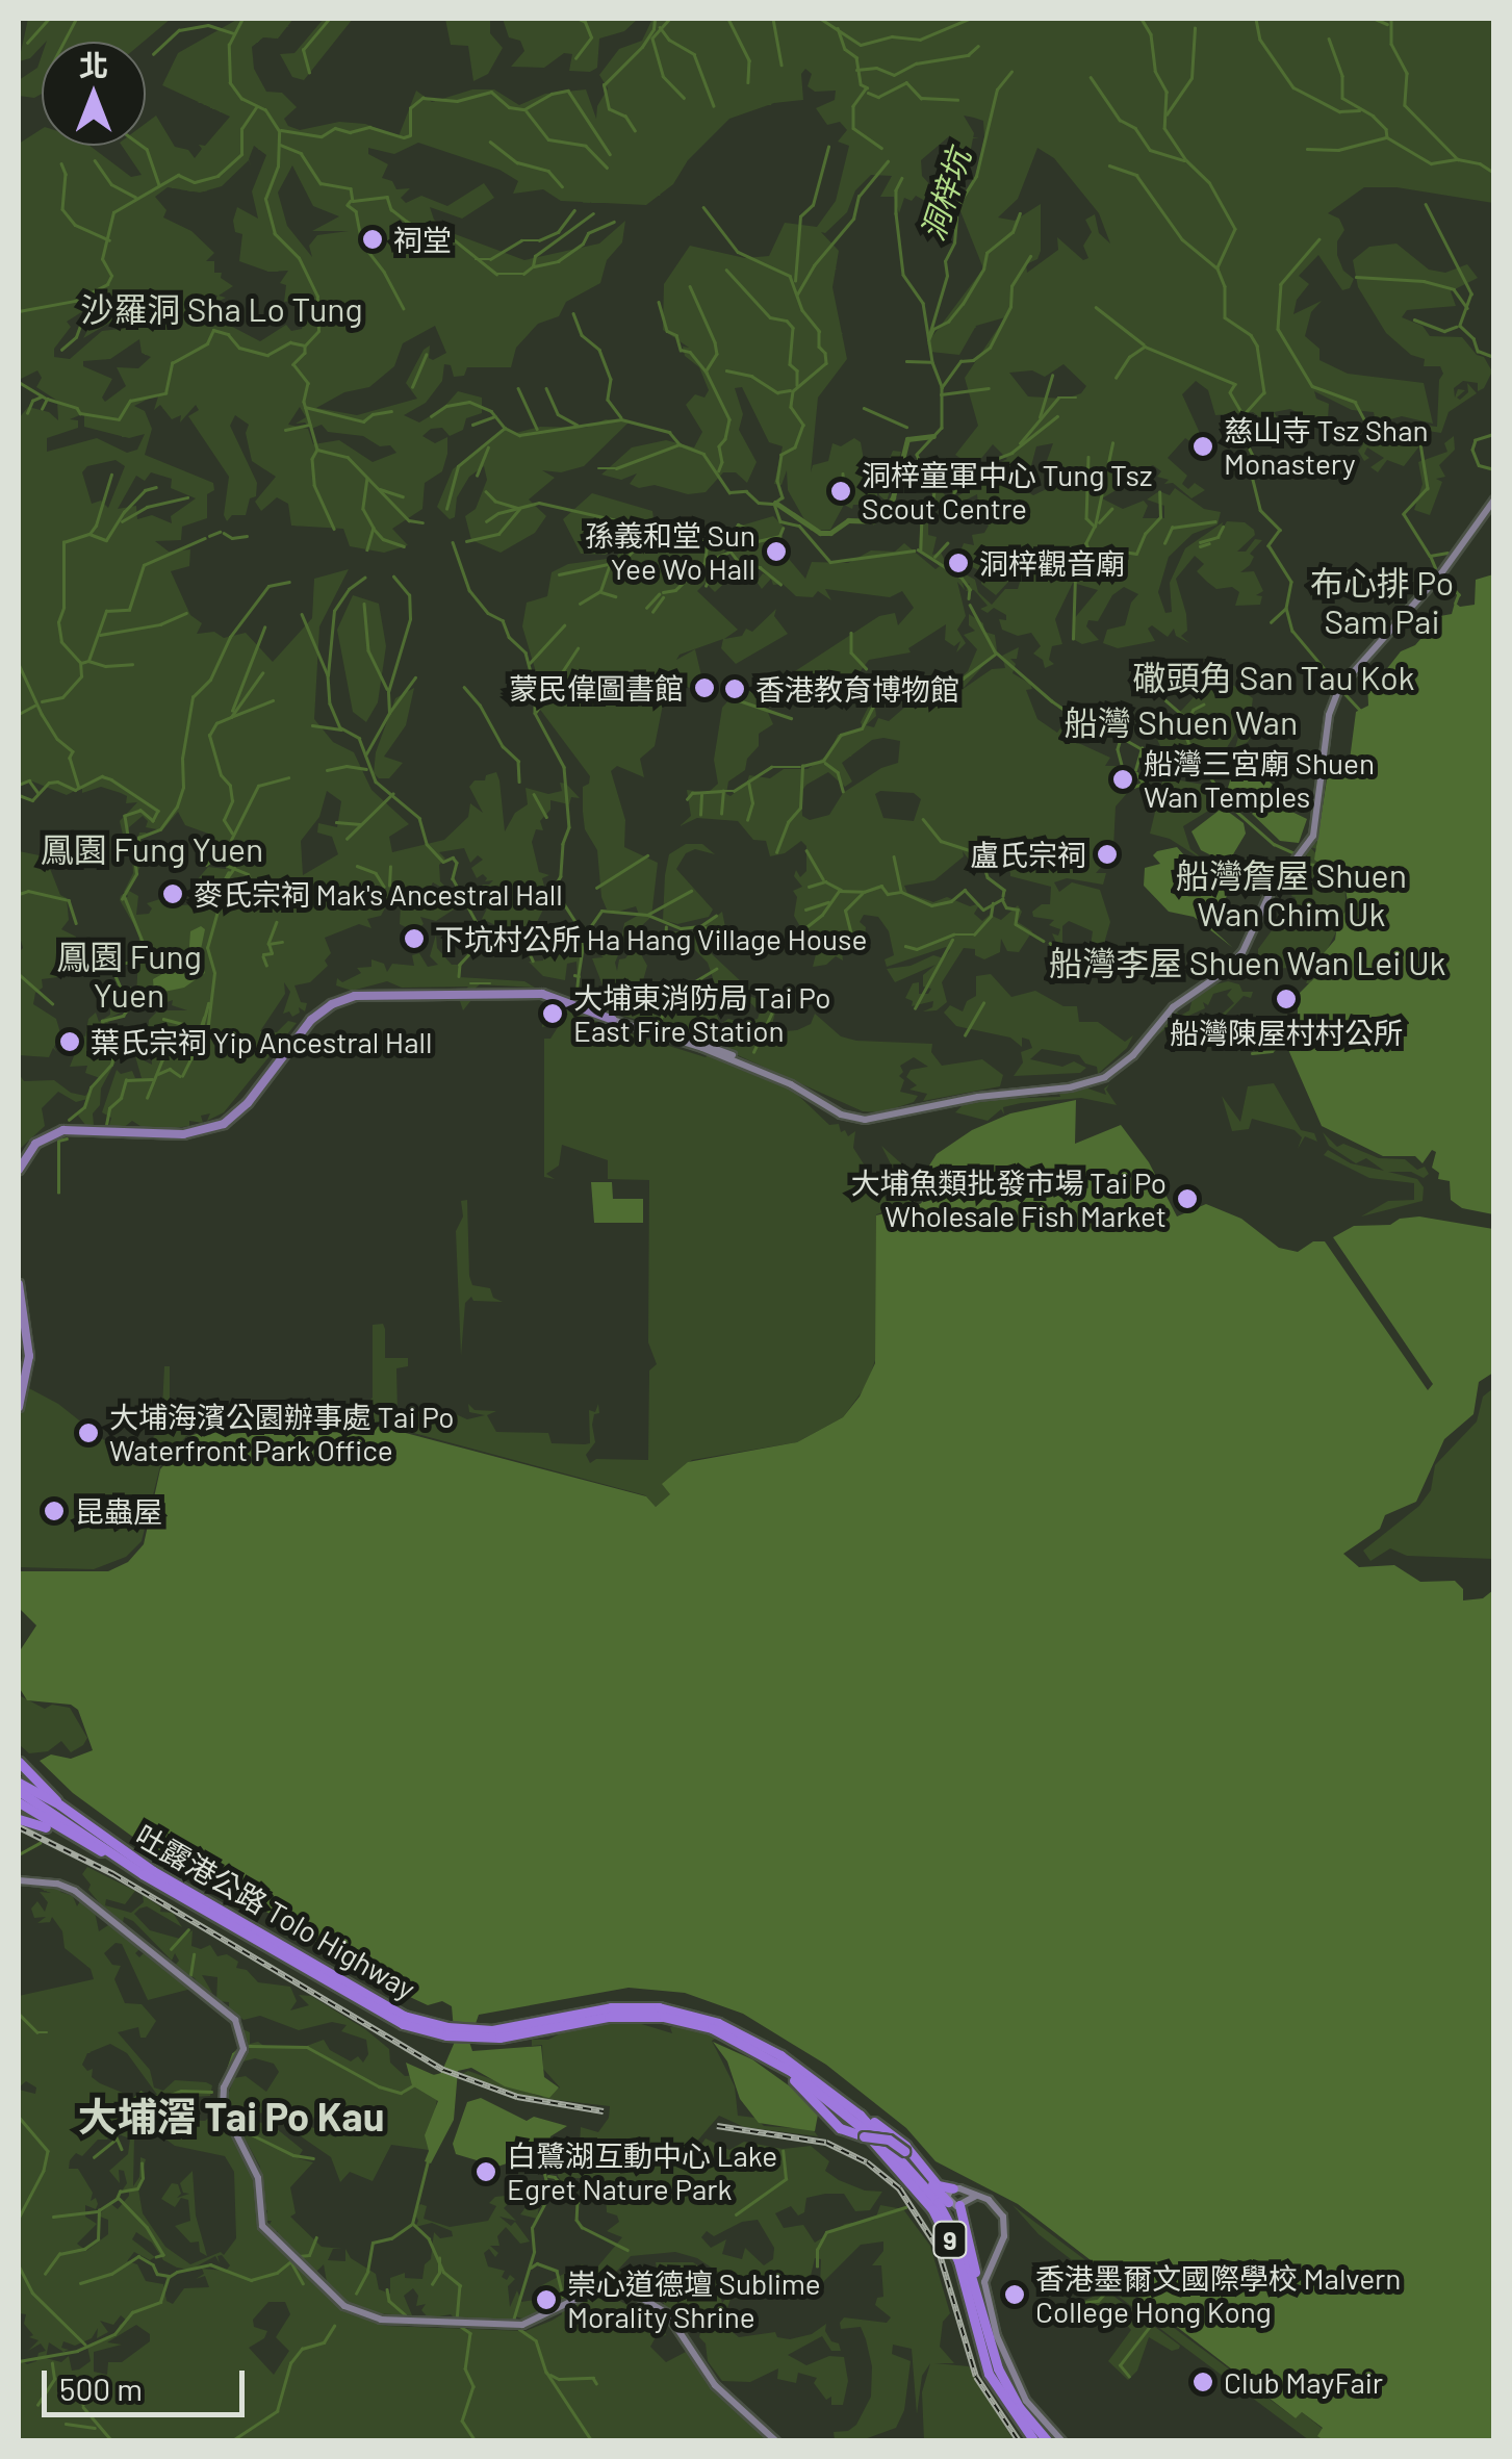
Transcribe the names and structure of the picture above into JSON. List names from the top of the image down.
{
  "streets": {
    "highway": ["吐露港公路 Tolo Highway", "9"]
  },
  "districts": [
    "沙羅洞 Sha Lo Tung",
    "布心排 Po Sam Pai",
    "䃟頭角 San Tau Kok",
    "船灣 Shuen Wan",
    "鳳園 Fung Yuen",
    "船灣詹屋 Shuen Wan Chim Uk",
    "鳳園 Fung Yuen",
    "船灣李屋 Shuen Wan Lei Uk",
    "大埔滘 Tai Po Kau"
  ],
  "water": ["洞梓坑"],
  "places": [
    "祠堂",
    "慈山寺 Tsz Shan Monastery",
    "洞梓童軍中心 Tung Tsz Scout Centre",
    "孫義和堂 Sun Yee Wo Hall",
    "洞梓觀音廟",
    "蒙民偉圖書館",
    "香港教育博物館",
    "船灣三宮廟 Shuen Wan Temples",
    "盧氏宗祠",
    "麥氏宗祠 Mak's Ancestral Hall",
    "下坑村公所 Ha Hang Village House",
    "船灣陳屋村村公所",
    "大埔東消防局 Tai Po East Fire Station",
    "葉氏宗祠 Yip Ancestral Hall",
    "大埔魚類批發市場 Tai Po Wholesale Fish Market",
    "大埔海濱公園辦事處 Tai Po Waterfront Park Office",
    "昆蟲屋",
    "白鷺湖互動中心 Lake Egret Nature Park",
    "香港墨爾文國際學校 Malvern College Hong Kong",
    "崇心道德壇 Sublime Morality Shrine",
    "Club MayFair"
  ],
  "scale_bar": "500 m",
  "north": "top"
}
